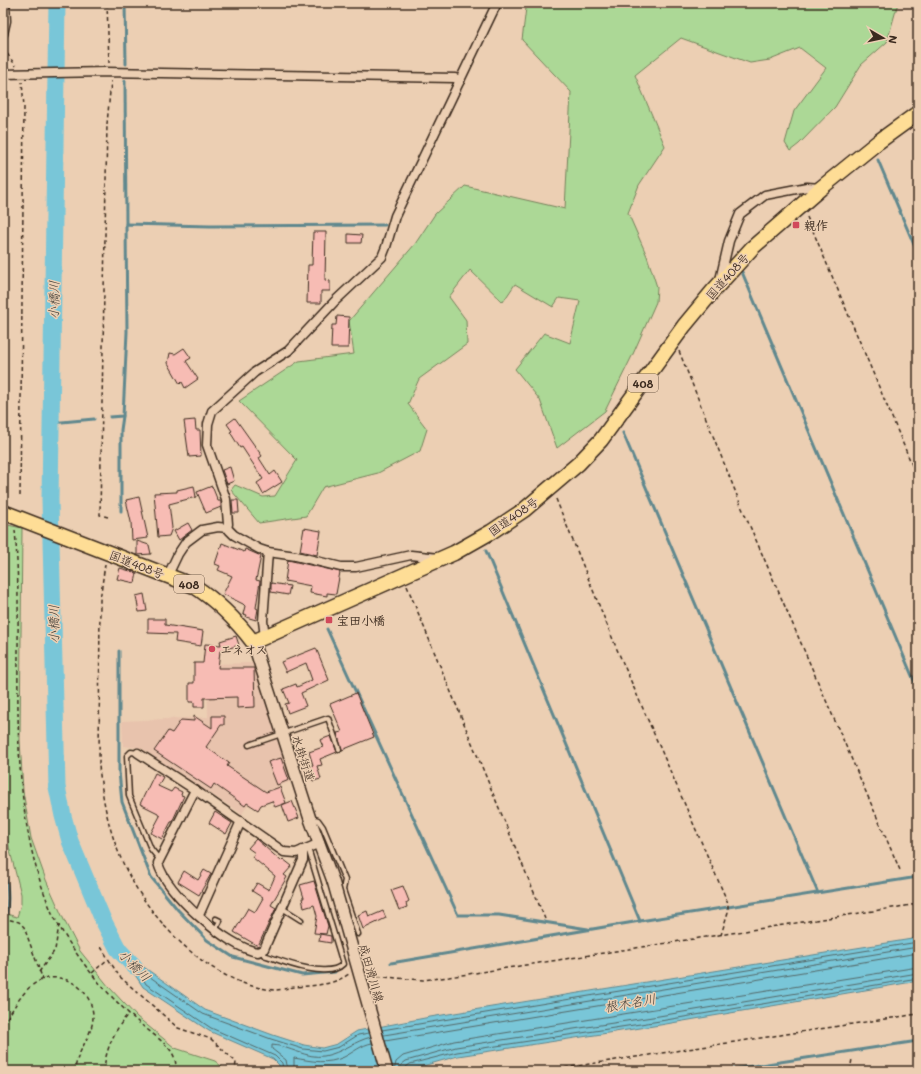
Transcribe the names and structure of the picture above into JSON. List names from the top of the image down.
{
  "streets": {
    "highway": ["国道408号", "408"],
    "main road": ["水掛街道", "成田滑川線"]
  },
  "crossings": [
    ["国道408号", "水掛街道"],
    ["水掛街道", "成田滑川線"]
  ],
  "water": ["小橋川", "根木名川"],
  "places": {
    "transit": ["親作", "宝田小橋"],
    "other": ["エネオス"]
  },
  "north": "right"
}
